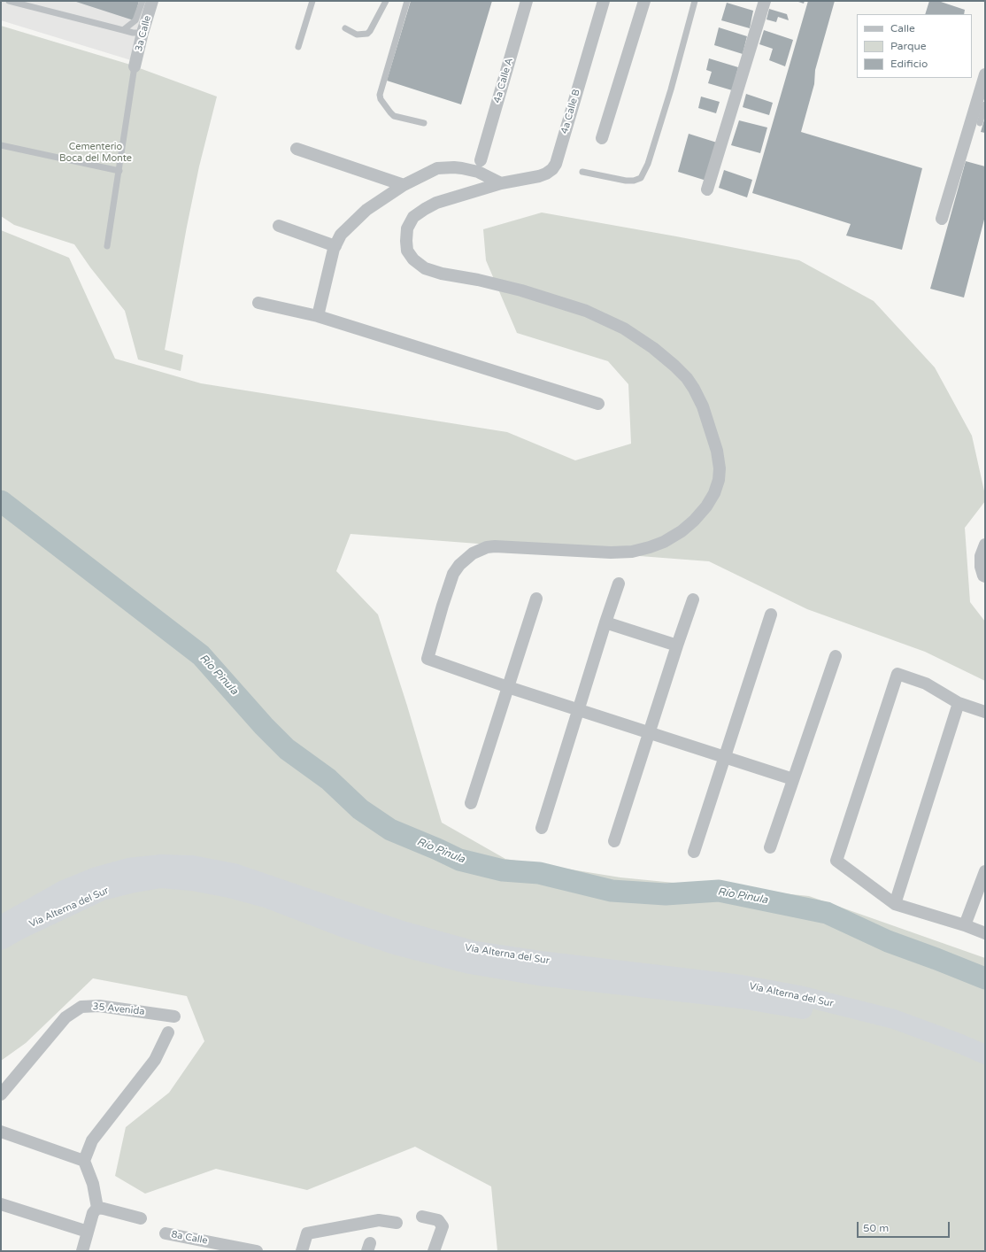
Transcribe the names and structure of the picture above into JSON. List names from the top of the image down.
{
  "streets": {
    "highway": ["Vía Alterna del Sur"],
    "street": [
      "3a Calle",
      "4a Calle A",
      "4a Calle B",
      "35 Avenida",
      "8a Calle"
    ]
  },
  "water": ["Río Pinula"],
  "parks": ["Cementerio Boca del Monte"],
  "legend": ["Calle", "Parque", "Edificio"],
  "scale_bar": "50 m"
}
